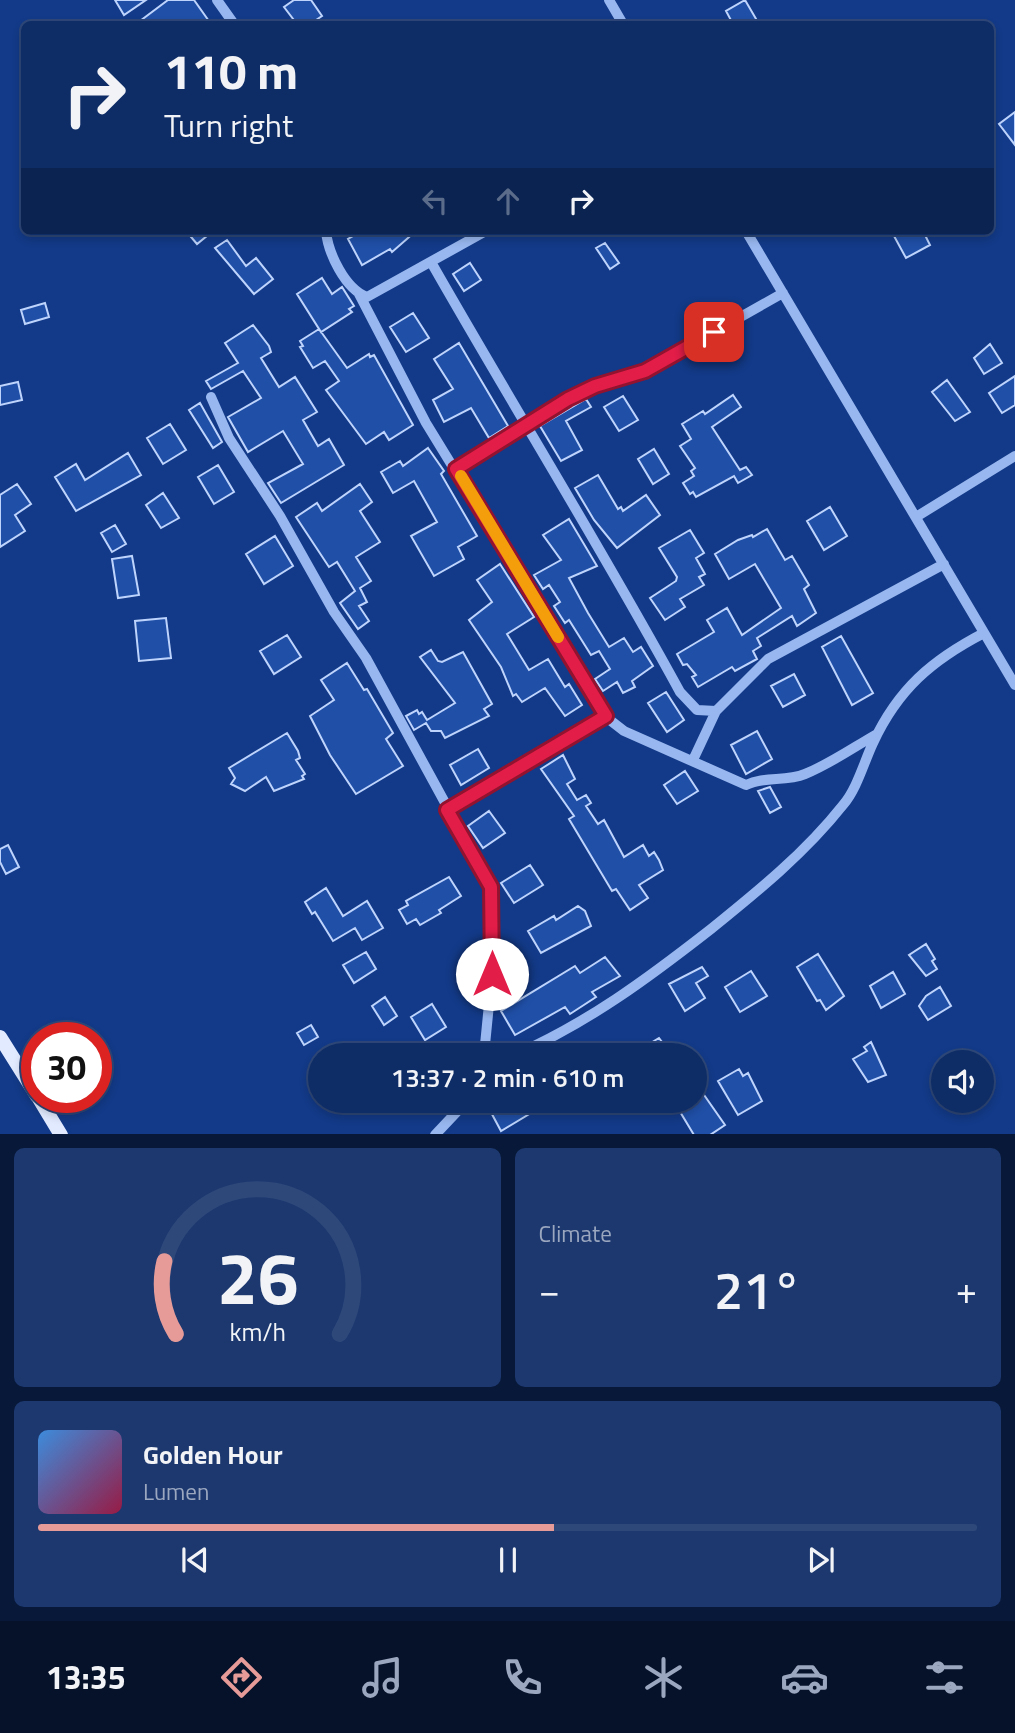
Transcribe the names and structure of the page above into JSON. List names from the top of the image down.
{
  "page": {
    "turn": ["110 m", "Turn right"],
    "limit": "30",
    "trip": "13:37 · 2 min · 610 m",
    "tile": "Climate",
    "heat": ["−", "21°", "+"],
    "song": ["Golden Hour", "Lumen"],
    "tabs": "13:35",
    "gauge": ["26", "km/h"]
  }
}
